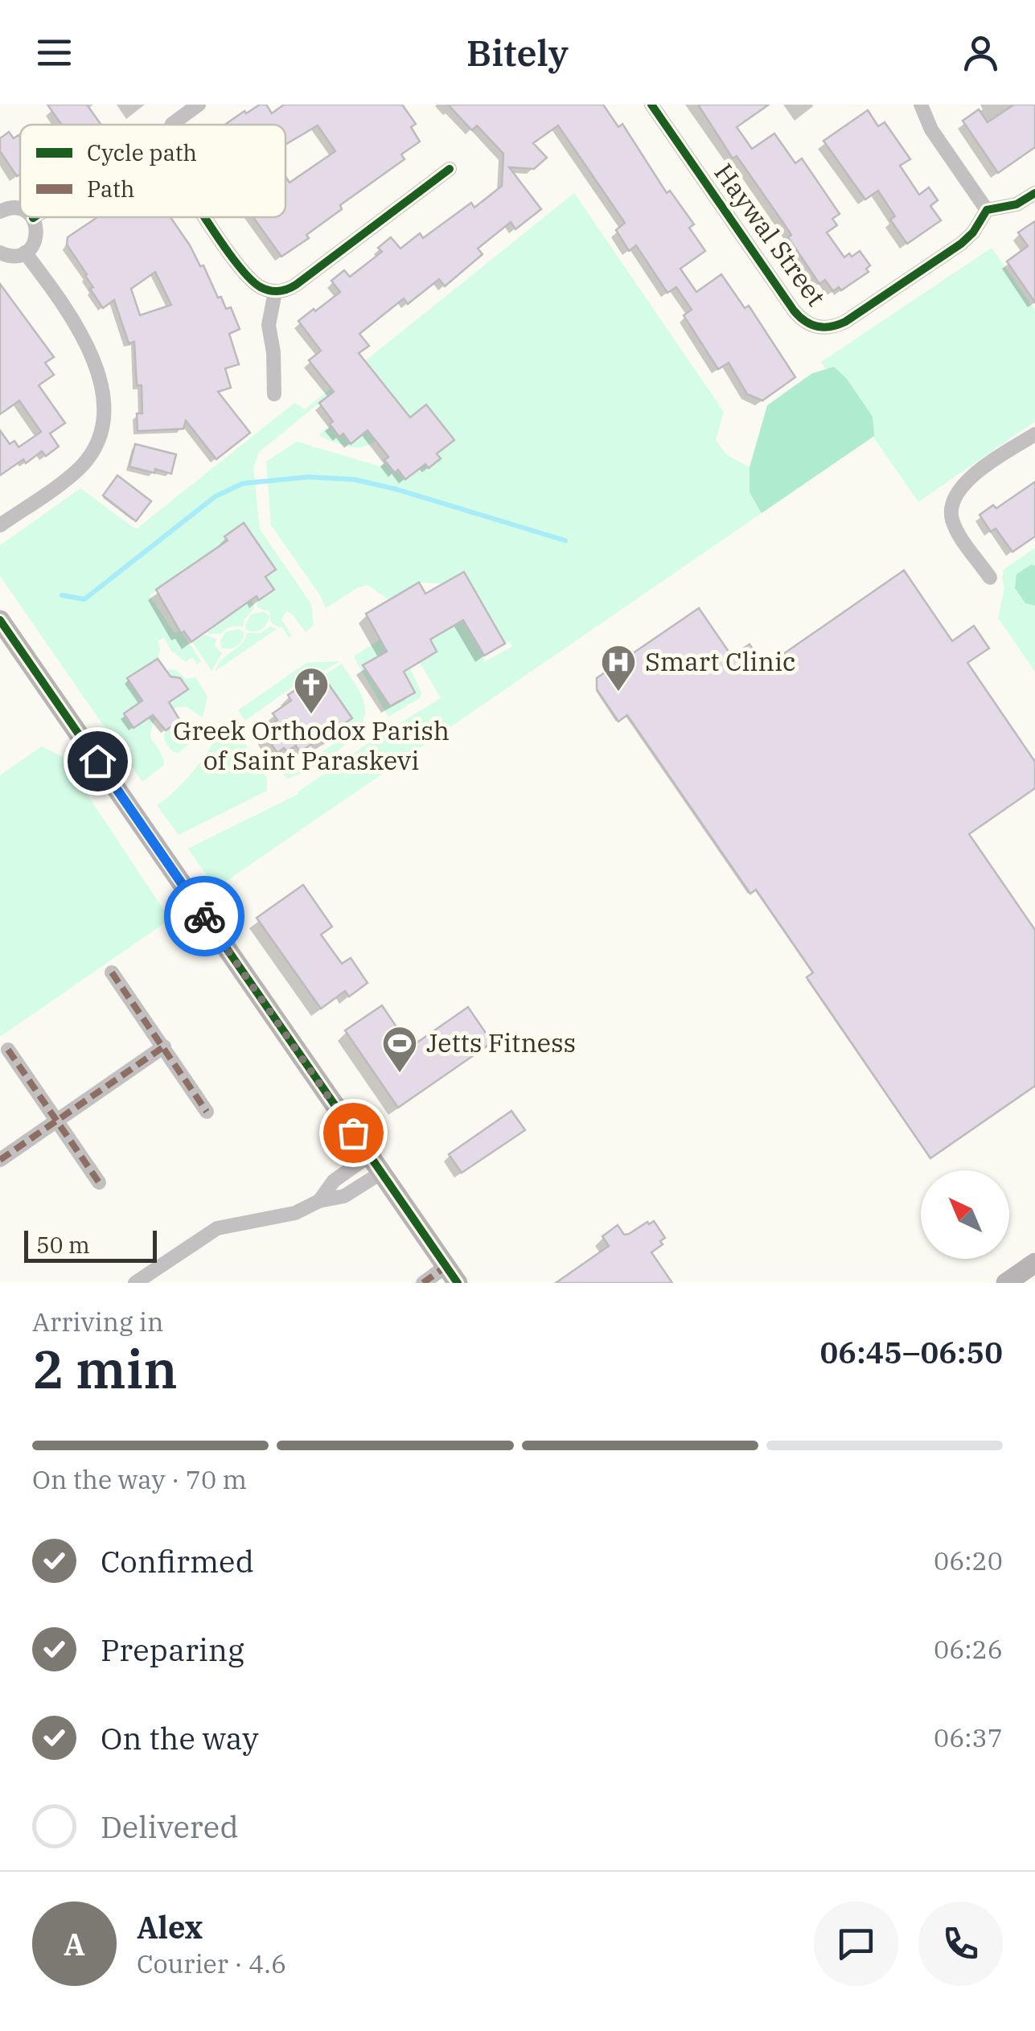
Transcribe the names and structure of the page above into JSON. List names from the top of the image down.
{
  "streets": {
    "street": ["Haywal Street"]
  },
  "places": {
    "hospital": ["Smart Clinic"],
    "church": ["Greek Orthodox Parish of Saint Paraskevi"],
    "sports": ["Jetts Fitness"]
  },
  "legend": ["Cycle path", "Path"],
  "scale_bar": "50 m",
  "north": "top left",
  "page": {
    "header": "Bitely",
    "scale": "50 m",
    "heading": ["2 min", "Arriving in", "06:45–06:50"],
    "panel": ["Alex", "Courier · 4.6"],
    "bar": "On the way · 70 m",
    "list": [
      ["Confirmed", "06:20"],
      ["Preparing", "06:26"],
      ["On the way", "06:37"],
      "Delivered"
    ],
    "round": "A"
  }
}
